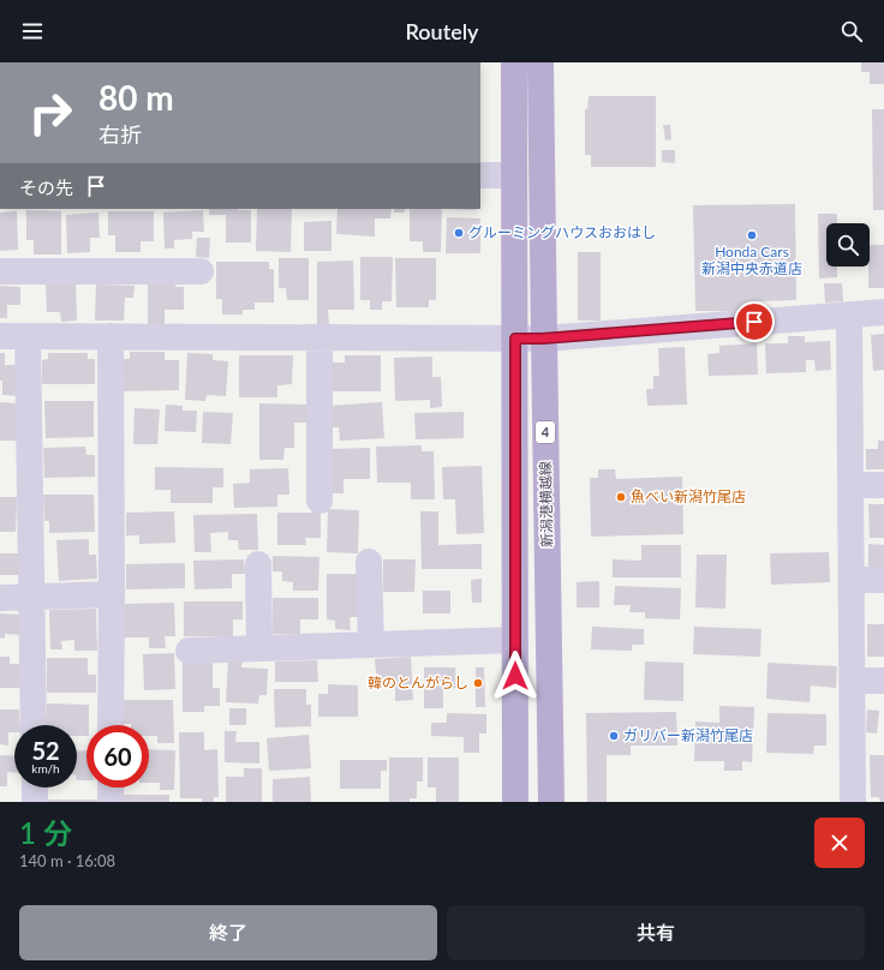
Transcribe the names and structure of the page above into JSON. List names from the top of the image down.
{
  "streets": {
    "main road": ["4", "新潟港横越線"]
  },
  "places": [
    "グルーミングハウスおおはし",
    "Honda Cars 新潟中央赤道店",
    "魚べい新潟竹尾店",
    "韓のとんがらし",
    "ガリバー新潟竹尾店"
  ],
  "page": {
    "header": "Routely",
    "turn": ["80 m", "右折"],
    "then": "その先",
    "speed": "52 km/h",
    "limit": "60",
    "heading": ["1 分", "140 m · 16:08"],
    "buttons": ["終了", "共有"]
  }
}
